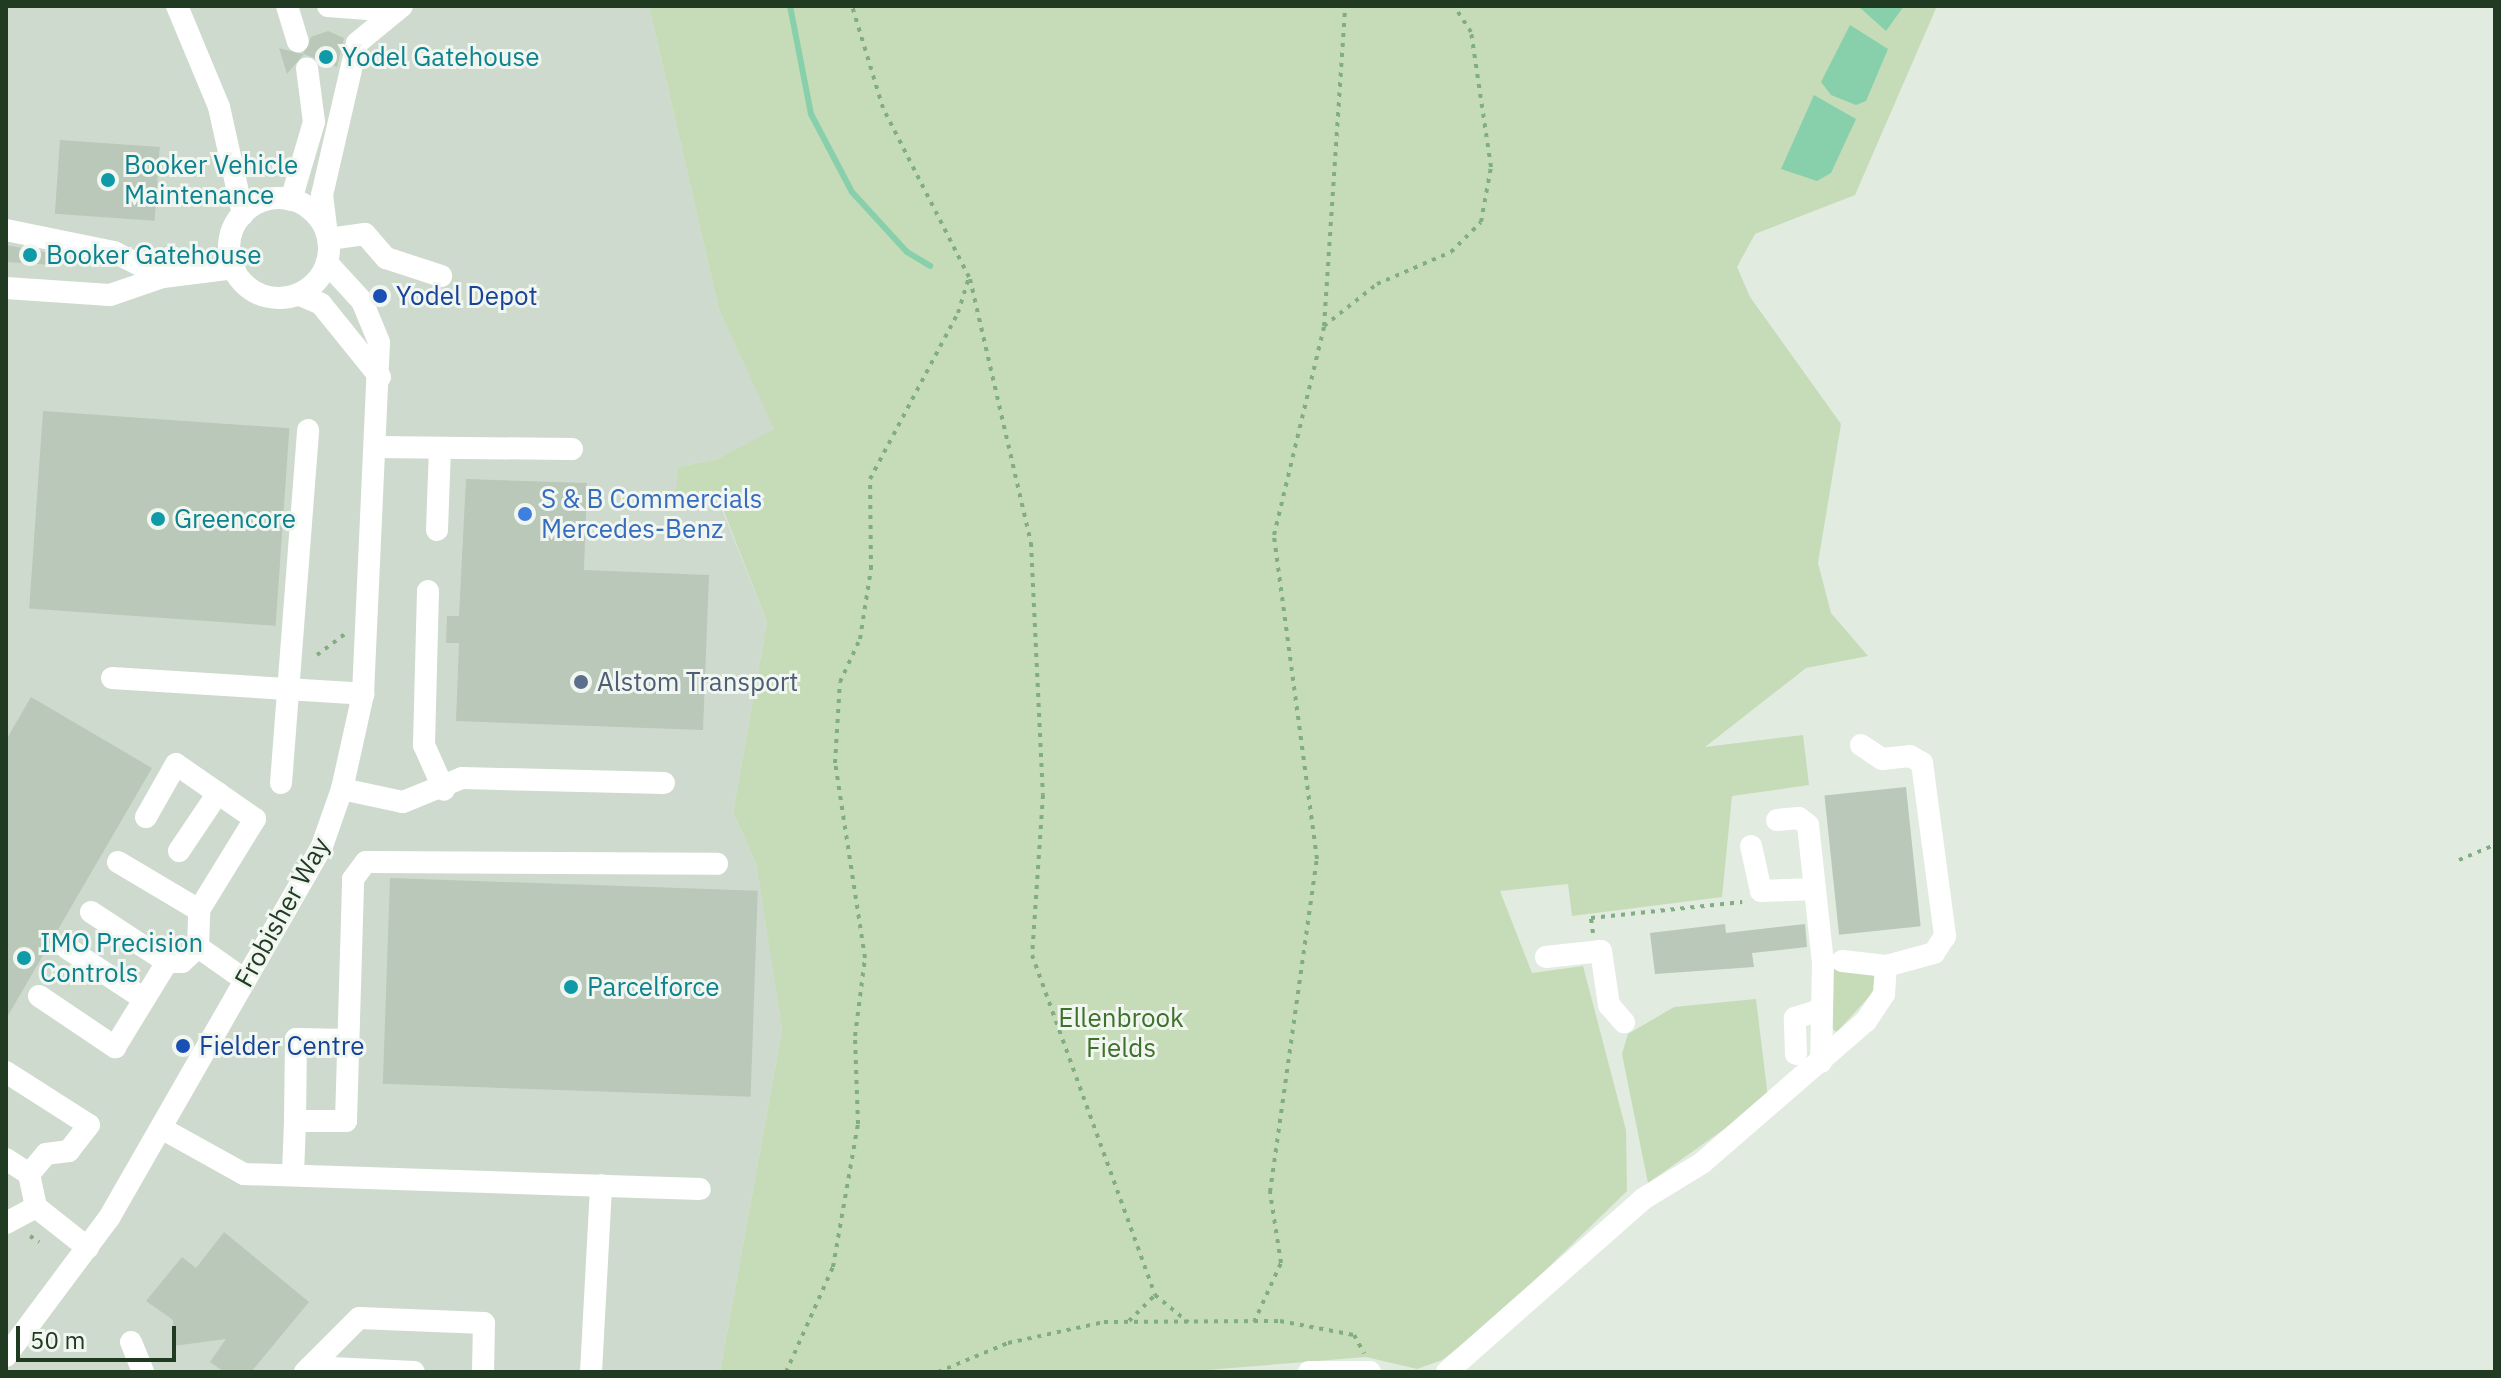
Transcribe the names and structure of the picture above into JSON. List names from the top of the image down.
{
  "streets": {
    "street": ["Frobisher Way"]
  },
  "parks": ["Ellenbrook Fields"],
  "places": [
    "Yodel Gatehouse",
    "Booker Vehicle Maintenance",
    "Booker Gatehouse",
    "Yodel Depot",
    "S & B Commercials Mercedes-Benz",
    "Greencore",
    "Alstom Transport",
    "IMO Precision Controls",
    "Parcelforce",
    "Fielder Centre"
  ],
  "scale_bar": "50 m"
}
